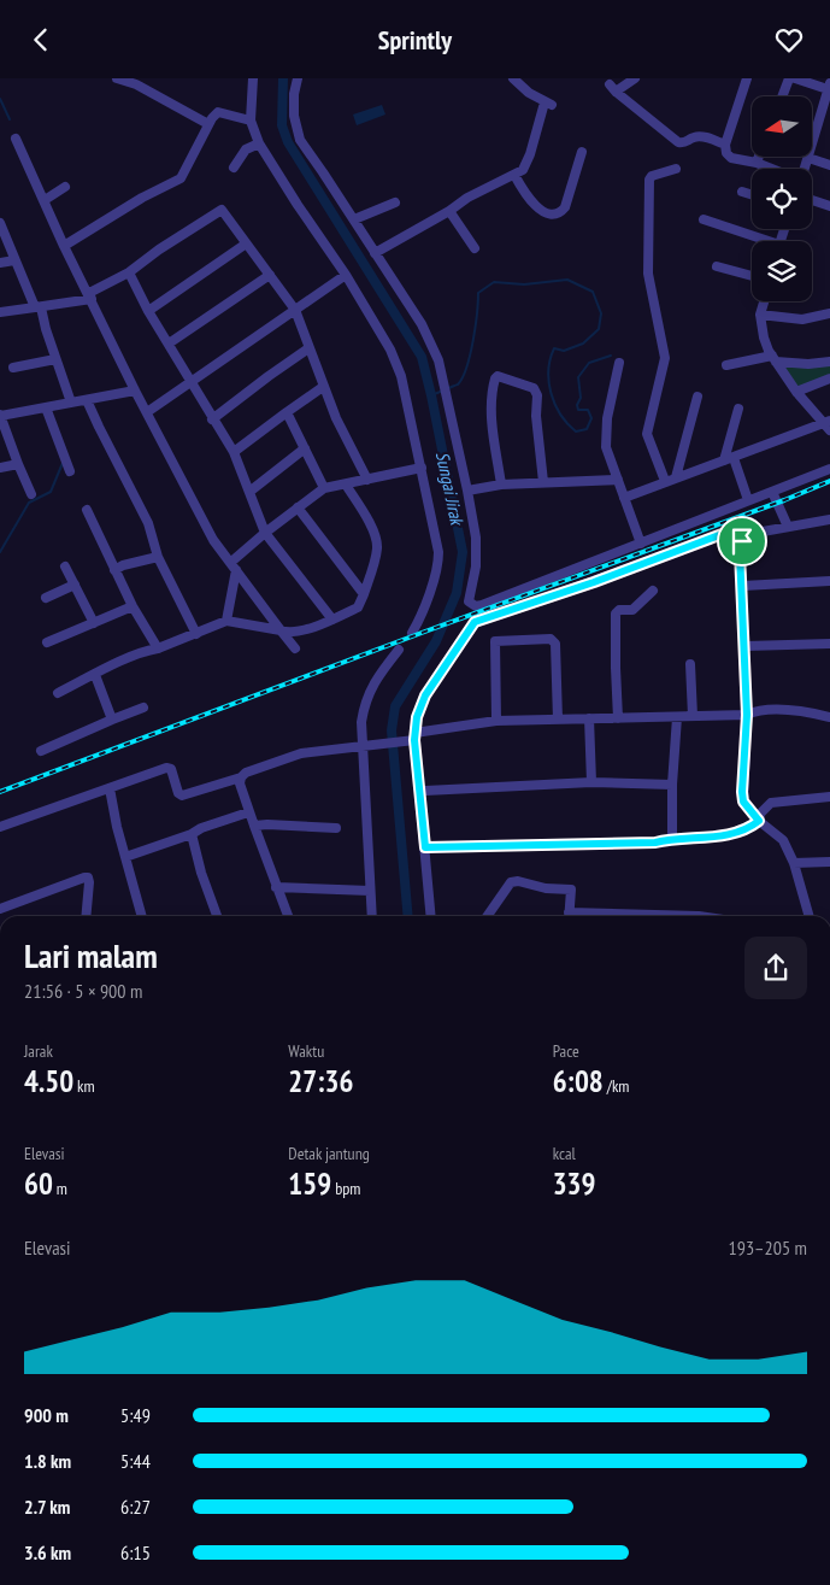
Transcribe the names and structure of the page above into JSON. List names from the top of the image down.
{
  "water": ["Sungai Jirak"],
  "north": "left",
  "page": {
    "header": "Sprintly",
    "heading": ["Lari malam", "21:56 · 5 × 900 m"],
    "stats": [
      ["Jarak", "4.50 km"],
      ["Waktu", "27:36"],
      ["Pace", "6:08 /km"],
      ["Elevasi", "60 m"],
      ["Detak jantung", "159 bpm"],
      ["kcal", "339"]
    ],
    "chart": ["Elevasi", "193–205 m"],
    "list": [
      {
        "name": "900 m",
        "note": "5:49"
      },
      {
        "name": "1.8 km",
        "note": "5:44"
      },
      {
        "name": "2.7 km",
        "note": "6:27"
      },
      {
        "name": "3.6 km",
        "note": "6:15"
      }
    ]
  }
}
